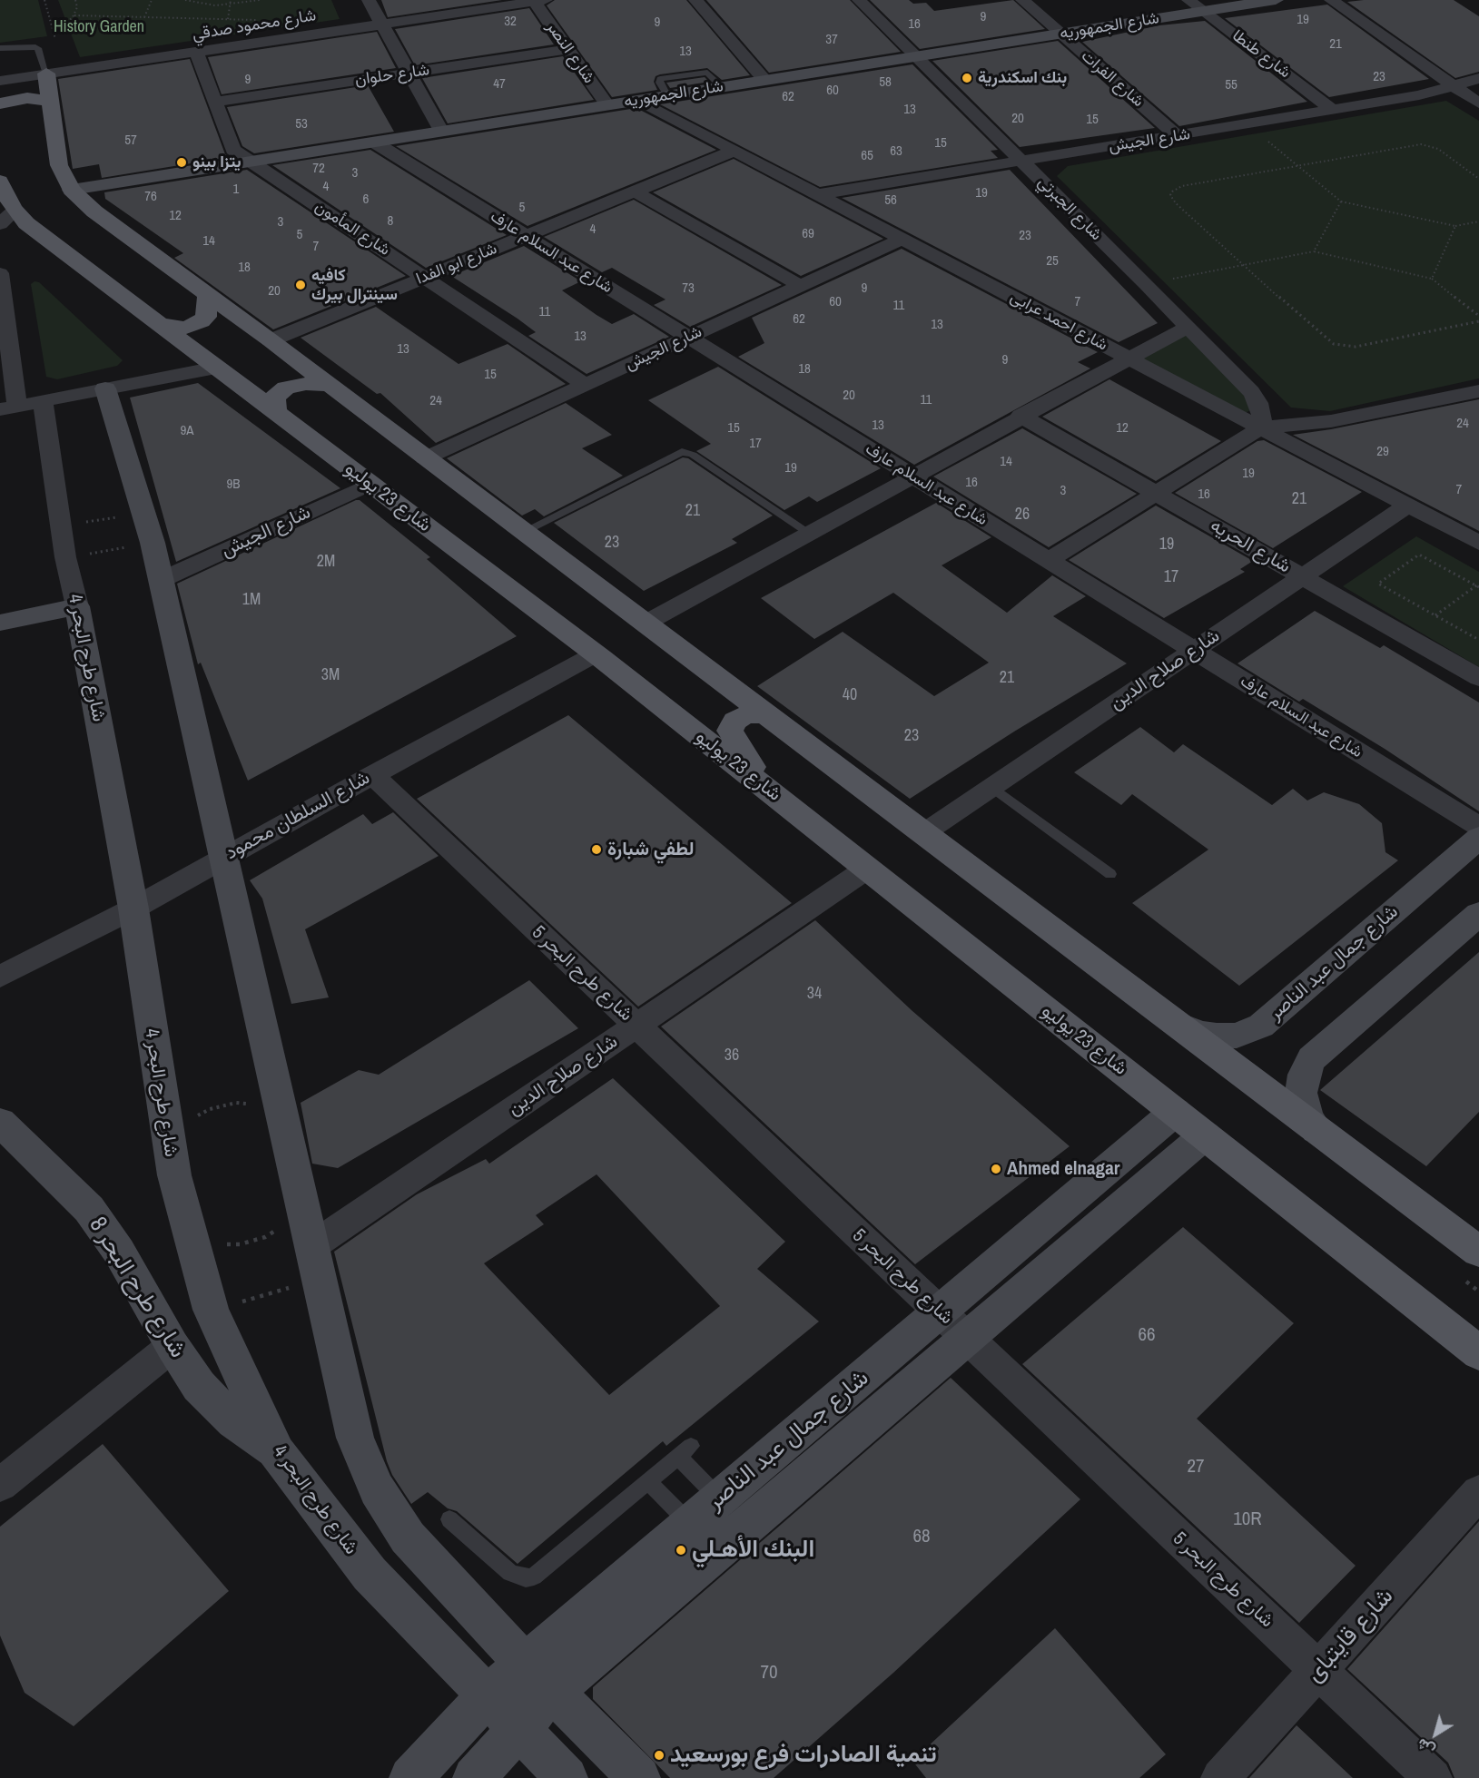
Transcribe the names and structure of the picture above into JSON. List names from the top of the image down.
{
  "streets": {
    "main road": ["شارع 23 يوليو"],
    "street": [
      "شارع محمود صدقي",
      "شارع الجمهوريه",
      "شارع النصر",
      "شارع طنطا",
      "شارع حلوان",
      "شارع الفرات",
      "شارع الجيش",
      "شارع الجبرتي",
      "شارع المأمون",
      "شارع عبد السلام عارف",
      "شارع ابو الفدا",
      "شارع احمد عرابى",
      "شارع الحريه",
      "شارع طرح البحر 4",
      "شارع صلاح الدين",
      "شارع السلطان محمود",
      "شارع جمال عبد الناصر",
      "شارع طرح البحر 5",
      "شارع طرح البحر 8",
      "شارع قايتباى"
    ]
  },
  "crossings": [
    ["شارع محمود صدقي", "شارع النصر"],
    ["شارع محمود صدقي", "شارع المأمون"],
    ["شارع الجمهوريه", "شارع النصر"],
    ["شارع الجمهوريه", "شارع طنطا"],
    ["شارع الجمهوريه", "شارع الفرات"],
    ["شارع الجمهوريه", "شارع الجبرتي"],
    ["شارع الجمهوريه", "شارع المأمون"],
    ["شارع الجمهوريه", "شارع عبد السلام عارف"],
    ["شارع الجمهوريه", "شارع احمد عرابى"],
    ["شارع النصر", "شارع حلوان"],
    ["شارع طنطا", "شارع الجيش"],
    ["شارع حلوان", "شارع المأمون"],
    ["شارع الفرات", "شارع الجيش"],
    ["شارع الجيش", "شارع الجبرتي"],
    ["شارع الجيش", "شارع المأمون"],
    ["شارع الجيش", "شارع عبد السلام عارف"],
    ["شارع الجيش", "شارع احمد عرابى"],
    ["شارع الجيش", "شارع 23 يوليو"],
    ["شارع الجبرتي", "شارع احمد عرابى"],
    ["شارع المأمون", "شارع ابو الفدا"],
    ["شارع عبد السلام عارف", "شارع ابو الفدا"],
    ["شارع عبد السلام عارف", "شارع صلاح الدين"],
    ["شارع ابو الفدا", "شارع احمد عرابى"],
    ["شارع احمد عرابى", "شارع صلاح الدين"],
    ["شارع 23 يوليو", "شارع صلاح الدين"],
    ["شارع 23 يوليو", "شارع السلطان محمود"],
    ["شارع 23 يوليو", "شارع جمال عبد الناصر"],
    ["شارع الحريه", "شارع صلاح الدين"],
    ["شارع طرح البحر 4", "شارع السلطان محمود"],
    ["شارع طرح البحر 4", "شارع جمال عبد الناصر"],
    ["شارع طرح البحر 4", "شارع طرح البحر 8"],
    ["شارع صلاح الدين", "شارع طرح البحر 5"],
    ["شارع السلطان محمود", "شارع طرح البحر 5"],
    ["شارع جمال عبد الناصر", "شارع طرح البحر 5"],
    ["شارع طرح البحر 5", "شارع قايتباى"]
  ],
  "parks": ["History Garden"],
  "places": [
    "بنك اسكندرية",
    "يتزا بينو",
    "كافيه سينترال بيرك",
    "لطفي شبارة",
    "Ahmed elnagar",
    "البنك الأهـلي",
    "تنمية الصادرات فرع بورسعيد"
  ],
  "house_numbers": [
    "9",
    "19",
    "32",
    "9",
    "16",
    "37",
    "21",
    "13",
    "23",
    "9",
    "58",
    "47",
    "55",
    "60",
    "62",
    "13",
    "20",
    "15",
    "53",
    "57",
    "15",
    "63",
    "65",
    "72",
    "3",
    "4",
    "1",
    "19",
    "76",
    "6",
    "56",
    "5",
    "12",
    "8",
    "3",
    "4",
    "69",
    "5",
    "23",
    "14",
    "7",
    "25",
    "18",
    "73",
    "9",
    "20",
    "60",
    "7",
    "11",
    "11",
    "62",
    "13",
    "13",
    "13",
    "9",
    "18",
    "15",
    "20",
    "11",
    "24",
    "24",
    "13",
    "15",
    "12",
    "9A",
    "17",
    "29",
    "14",
    "19",
    "19",
    "16",
    "9B",
    "7",
    "3",
    "16",
    "21",
    "21",
    "26",
    "23",
    "19",
    "2M",
    "17",
    "1M",
    "3M",
    "21",
    "40",
    "23",
    "34",
    "36",
    "66",
    "27",
    "10R",
    "68",
    "70"
  ],
  "north": "bottom left"
}
